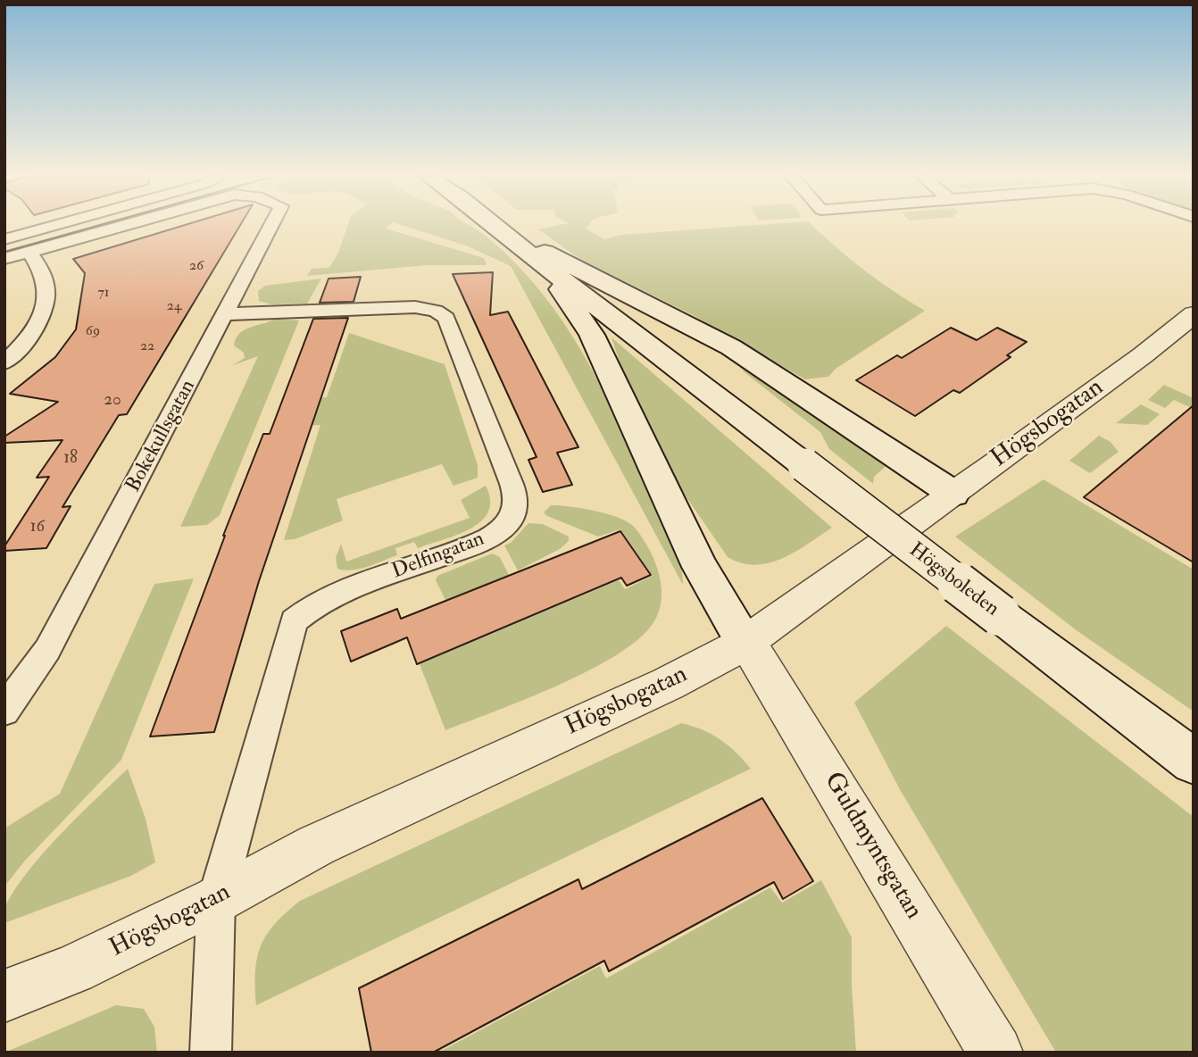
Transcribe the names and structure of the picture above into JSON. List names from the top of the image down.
{
  "streets": {
    "main road": ["Högsboleden"],
    "street": [
      "Högsbogatan",
      "Bokekullsgatan",
      "Delfingatan",
      "Guldmyntsgatan"
    ]
  },
  "crossings": [
    ["Högsbogatan", "Delfingatan"],
    ["Högsbogatan", "Guldmyntsgatan"],
    ["Bokekullsgatan", "Delfingatan"]
  ],
  "house_numbers": [
    "26",
    "71",
    "24",
    "69",
    "22",
    "20",
    "18",
    "16"
  ]
}
